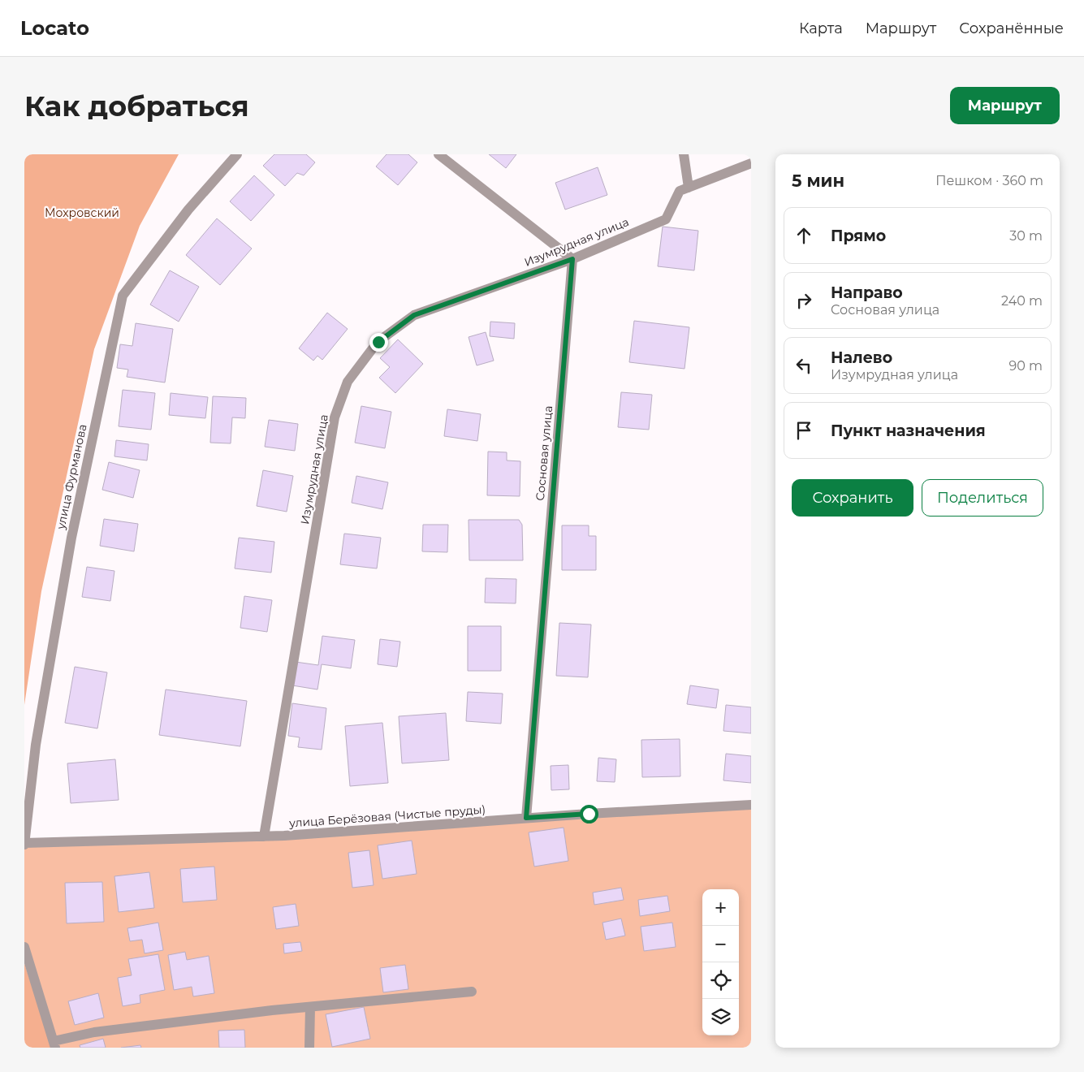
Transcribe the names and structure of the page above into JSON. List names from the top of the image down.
{
  "streets": {
    "street": [
      "Изумрудная улица",
      "Сосновая улица",
      "улица Фурманова",
      "улица Берёзовая (Чистые пруды)"
    ]
  },
  "crossings": [
    ["Изумрудная улица", "Сосновая улица"],
    ["Изумрудная улица", "улица Берёзовая (Чистые пруды)"],
    ["Сосновая улица", "улица Берёзовая (Чистые пруды)"],
    ["улица Фурманова", "улица Берёзовая (Чистые пруды)"]
  ],
  "parks": ["Мохровский"],
  "page": {
    "header": "Locato",
    "nav": ["Карта", "Маршрут", "Сохранённые"],
    "buttons": [
      "Маршрут",
      ["Сохранить", "Поделиться"]
    ],
    "title": "Как добраться",
    "heading": ["5 мин", "Пешком · 360 m"],
    "list": [
      ["Прямо", "30 m"],
      ["Направо", "Сосновая улица", "240 m"],
      ["Налево", "Изумрудная улица", "90 m"],
      "Пункт назначения"
    ],
    "map_buttons": ["+", "−"]
  }
}
